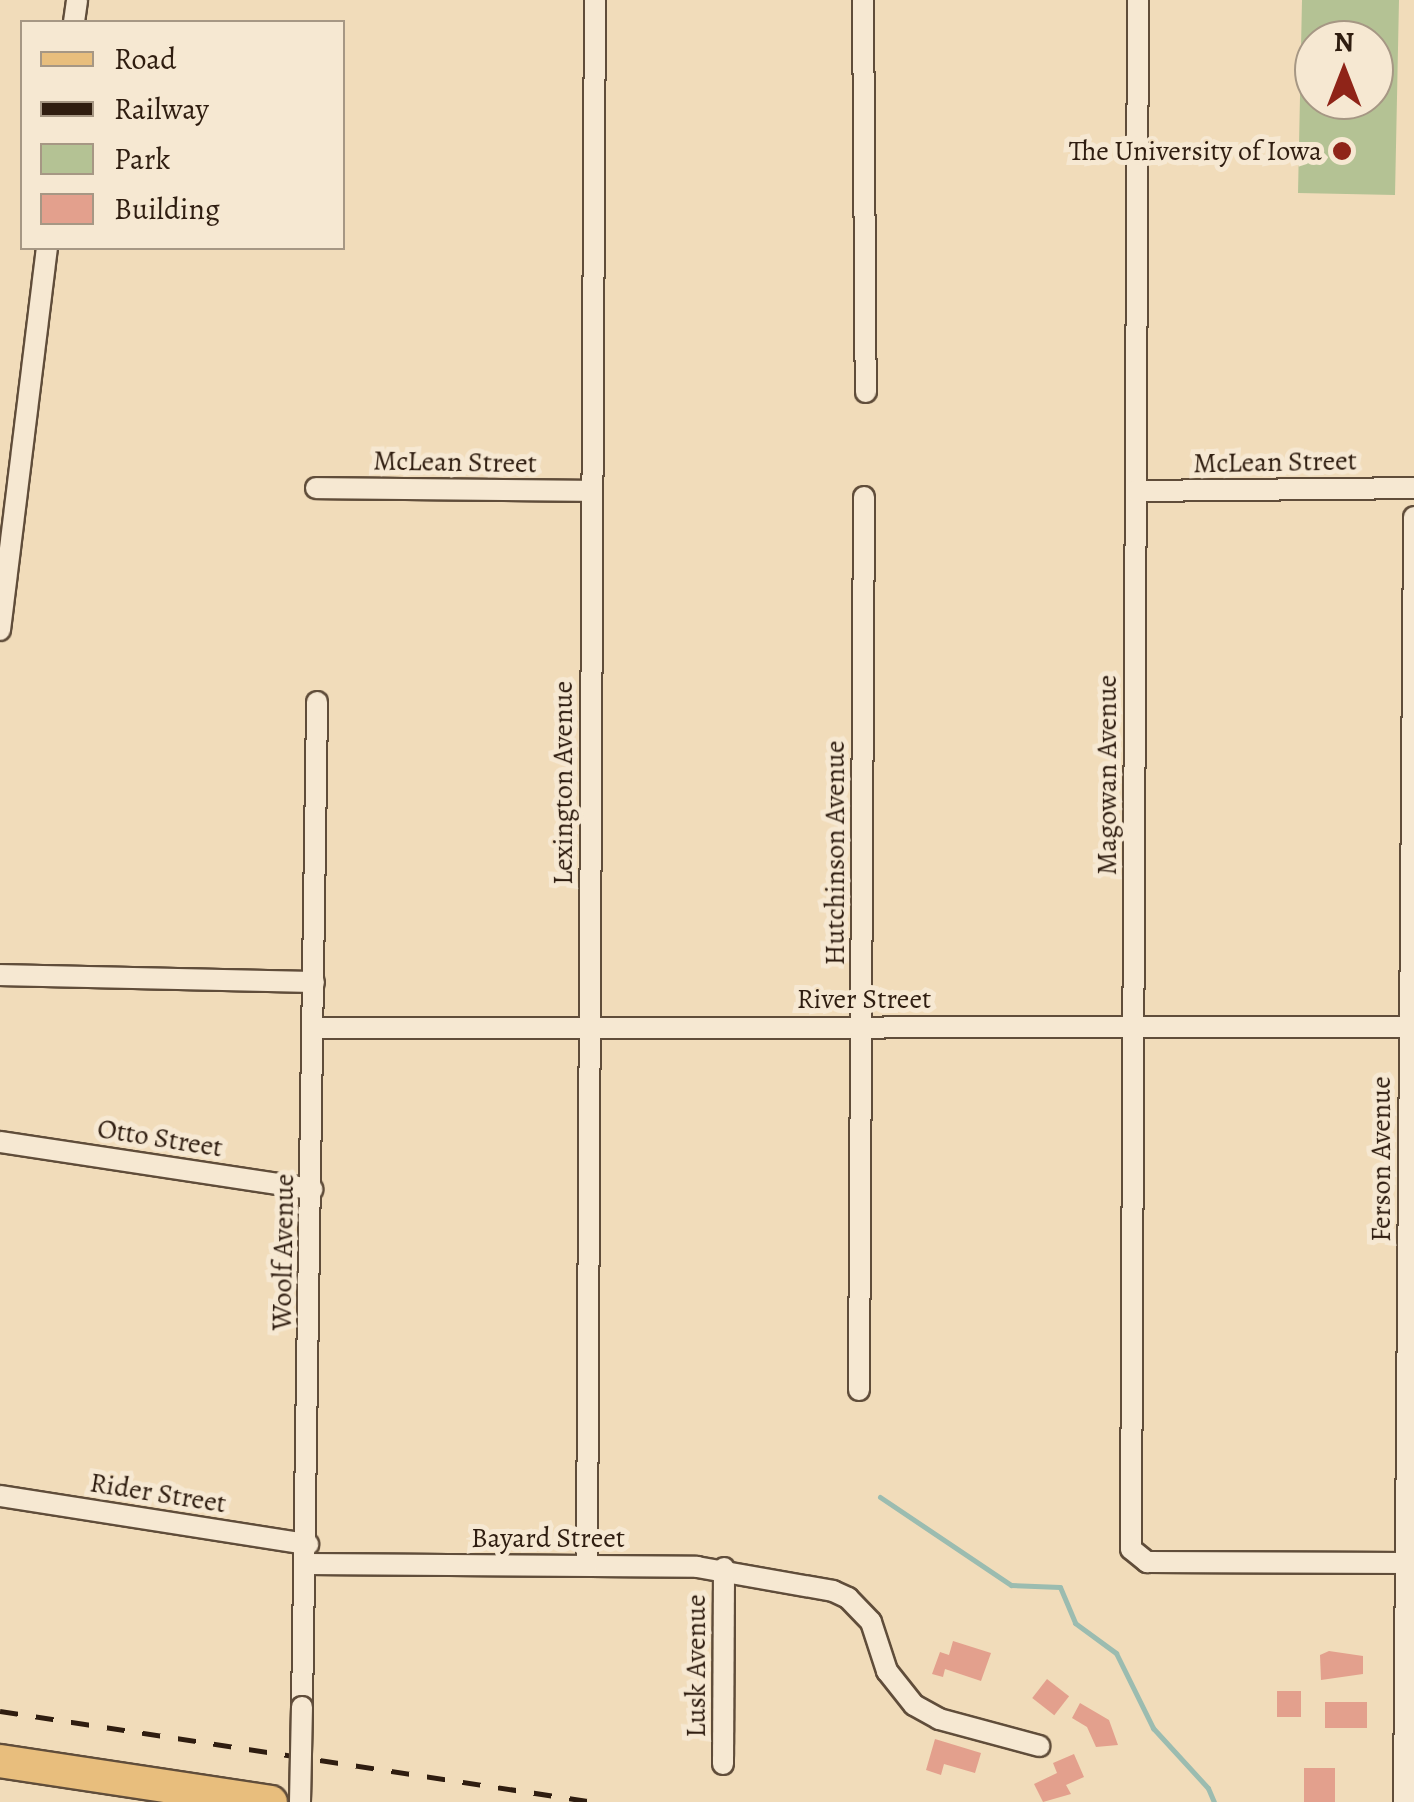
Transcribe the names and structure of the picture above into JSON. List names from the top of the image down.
{
  "streets": {
    "street": [
      "McLean Street",
      "Magowan Avenue",
      "Lexington Avenue",
      "Hutchinson Avenue",
      "River Street",
      "Otto Street",
      "Ferson Avenue",
      "Woolf Avenue",
      "Rider Street",
      "Bayard Street",
      "Lusk Avenue"
    ]
  },
  "crossings": [
    ["McLean Street", "Magowan Avenue"],
    ["McLean Street", "Lexington Avenue"],
    ["Magowan Avenue", "River Street"],
    ["Magowan Avenue", "Ferson Avenue"],
    ["Lexington Avenue", "River Street"],
    ["Lexington Avenue", "Bayard Street"],
    ["Hutchinson Avenue", "River Street"],
    ["River Street", "Ferson Avenue"],
    ["River Street", "Woolf Avenue"],
    ["Otto Street", "Woolf Avenue"],
    ["Woolf Avenue", "Rider Street"],
    ["Woolf Avenue", "Bayard Street"],
    ["Rider Street", "Bayard Street"],
    ["Bayard Street", "Lusk Avenue"]
  ],
  "places": ["The University of Iowa"],
  "legend": [
    "Road",
    "Railway",
    "Park",
    "Building"
  ],
  "north": "top"
}
